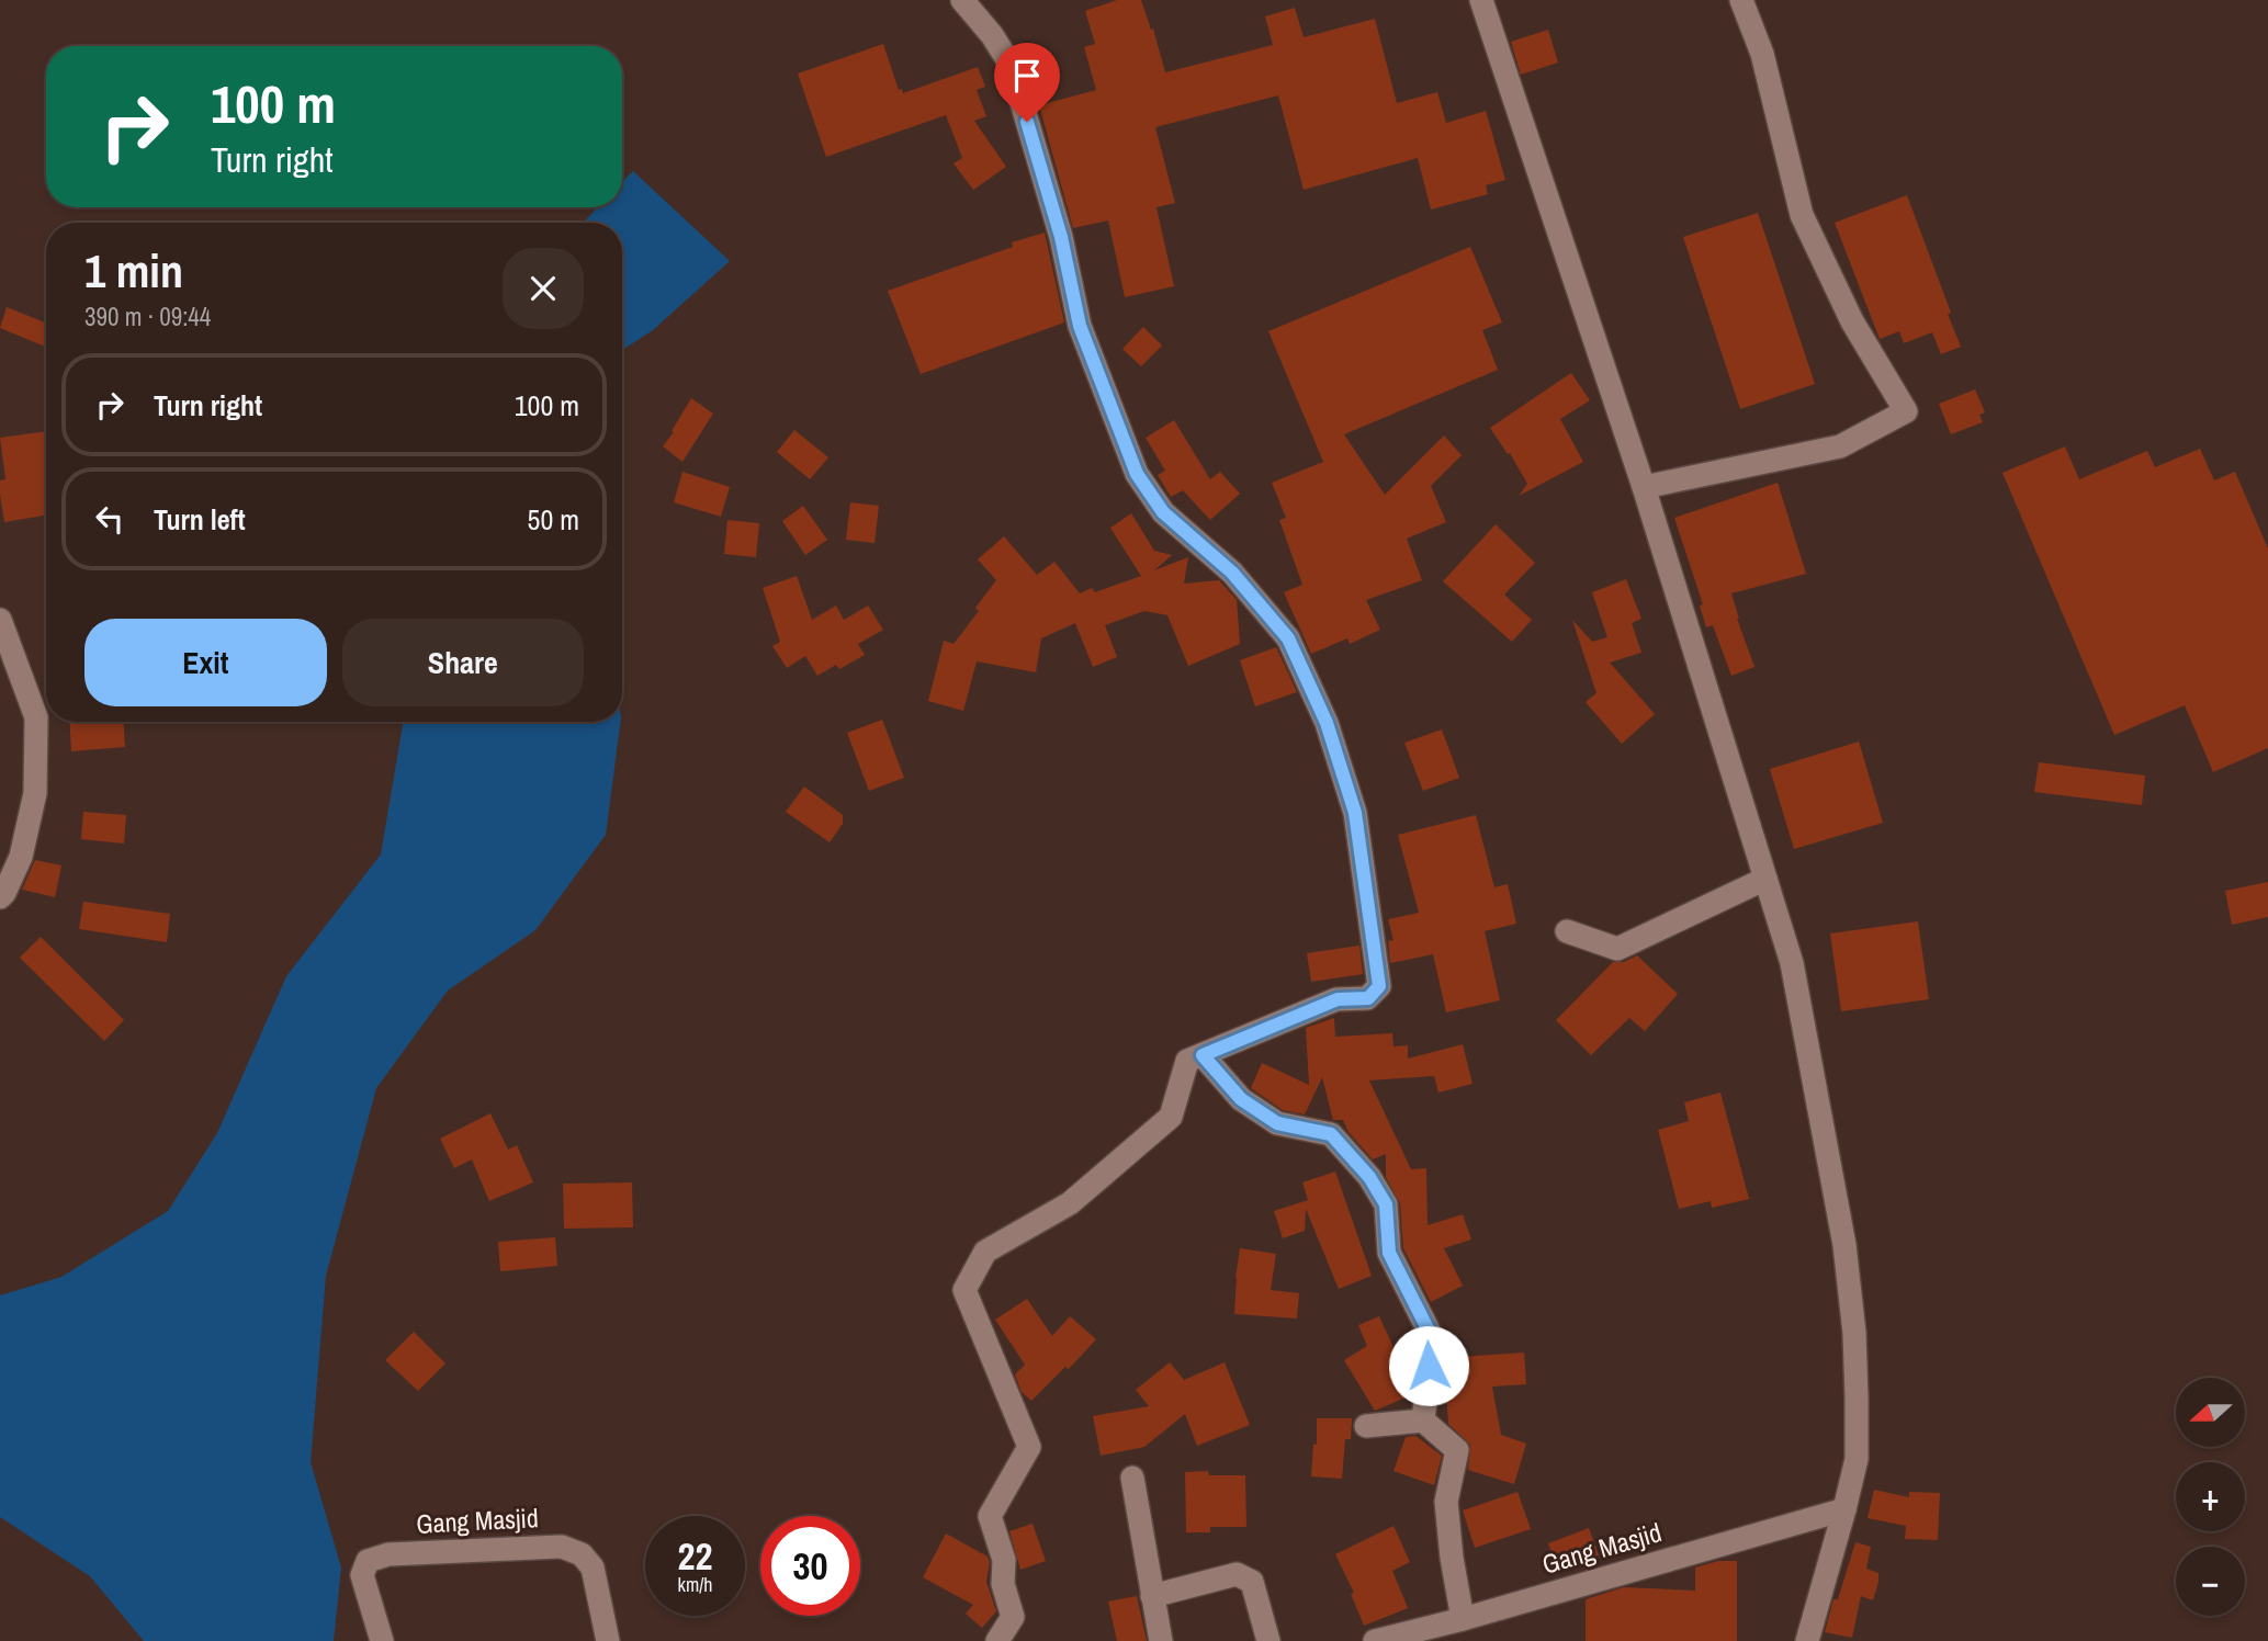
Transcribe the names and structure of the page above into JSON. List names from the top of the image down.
{
  "streets": {
    "street": ["Gang Masjid"]
  },
  "north": "left",
  "page": {
    "turn": ["100 m", "Turn right"],
    "heading": ["1 min", "390 m · 09:44"],
    "list": [
      {
        "name": "Turn right",
        "value": "100 m"
      },
      {
        "name": "Turn left",
        "value": "50 m"
      }
    ],
    "buttons": ["Exit", "Share"],
    "map_buttons": ["+", "−"],
    "speed": "22 km/h",
    "limit": "30"
  }
}
